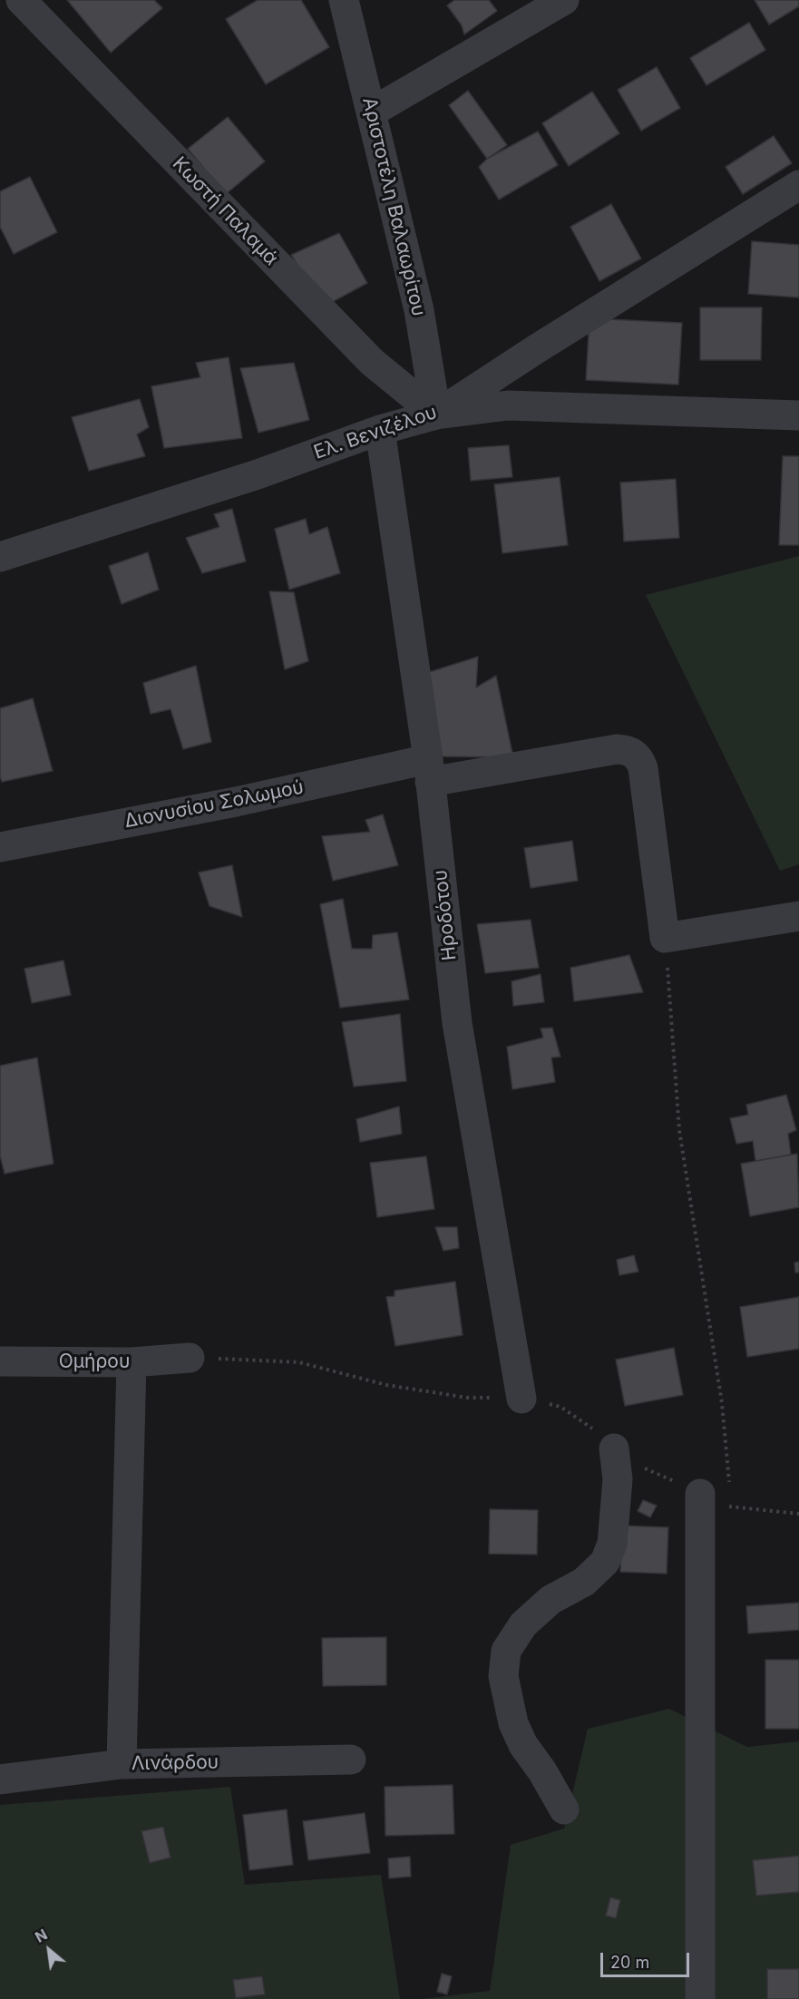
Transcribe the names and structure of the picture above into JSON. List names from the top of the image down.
{
  "streets": {
    "street": [
      "Αριστοτέλη Βαλαωρίτου",
      "Κωστή Παλαμά",
      "Ελ. Βενιζέλου",
      "Διονυσίου Σολωμού",
      "Ηροδότου",
      "Ομήρου",
      "Λινάρδου"
    ]
  },
  "crossings": [
    ["Αριστοτέλη Βαλαωρίτου", "Κωστή Παλαμά"],
    ["Αριστοτέλη Βαλαωρίτου", "Ελ. Βενιζέλου"],
    ["Κωστή Παλαμά", "Ελ. Βενιζέλου"],
    ["Ελ. Βενιζέλου", "Ηροδότου"],
    ["Διονυσίου Σολωμού", "Ηροδότου"]
  ],
  "scale_bar": "20 m",
  "north": "top left"
}
